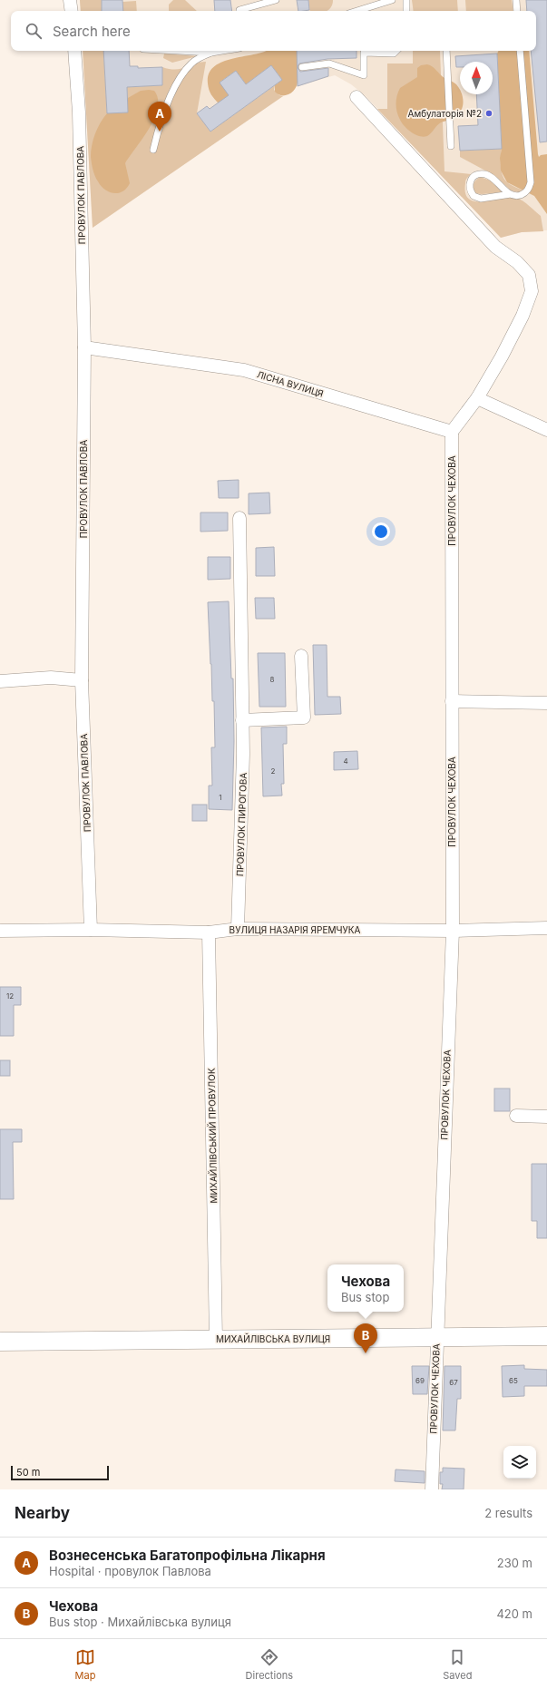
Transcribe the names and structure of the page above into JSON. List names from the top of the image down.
{
  "streets": {
    "main road": ["МИХАЙЛІВСЬКА ВУЛИЦЯ"],
    "street": [
      "ПРОВУЛОК ПАВЛОВА",
      "ЛІСНА ВУЛИЦЯ",
      "ПРОВУЛОК ЧЕХОВА",
      "ПРОВУЛОК ПИРОГОВА",
      "ВУЛИЦЯ НАЗАРІЯ ЯРЕМЧУКА",
      "МИХАЙЛІВСЬКИЙ ПРОВУЛОК"
    ]
  },
  "crossings": [
    ["ПРОВУЛОК ПАВЛОВА", "ЛІСНА ВУЛИЦЯ"],
    ["ПРОВУЛОК ПАВЛОВА", "ВУЛИЦЯ НАЗАРІЯ ЯРЕМЧУКА"],
    ["ЛІСНА ВУЛИЦЯ", "ПРОВУЛОК ЧЕХОВА"],
    ["ПРОВУЛОК ЧЕХОВА", "ВУЛИЦЯ НАЗАРІЯ ЯРЕМЧУКА"],
    ["ПРОВУЛОК ЧЕХОВА", "МИХАЙЛІВСЬКА ВУЛИЦЯ"],
    ["ПРОВУЛОК ПИРОГОВА", "ВУЛИЦЯ НАЗАРІЯ ЯРЕМЧУКА"],
    ["ВУЛИЦЯ НАЗАРІЯ ЯРЕМЧУКА", "МИХАЙЛІВСЬКИЙ ПРОВУЛОК"],
    ["МИХАЙЛІВСЬКИЙ ПРОВУЛОК", "МИХАЙЛІВСЬКА ВУЛИЦЯ"]
  ],
  "places": ["Амбулаторія №2"],
  "house_numbers": [
    "8",
    "4",
    "2",
    "1",
    "12",
    "69",
    "65",
    "67"
  ],
  "scale_bar": "50 m",
  "north": "top",
  "page": {
    "search": "Search here",
    "pins": ["A", "B"],
    "popup": ["Чехова", "Bus stop"],
    "scale": "50 m",
    "heading": ["Nearby", "2 results"],
    "list": [
      {
        "mark": "A",
        "name": "Вознесенська Багатопрофільна Лікарня",
        "note": "Hospital · провулок Павлова",
        "value": "230 m"
      },
      {
        "mark": "B",
        "name": "Чехова",
        "note": "Bus stop · Михайлівська вулиця",
        "value": "420 m"
      }
    ],
    "nav": ["Map", "Directions", "Saved"]
  }
}
